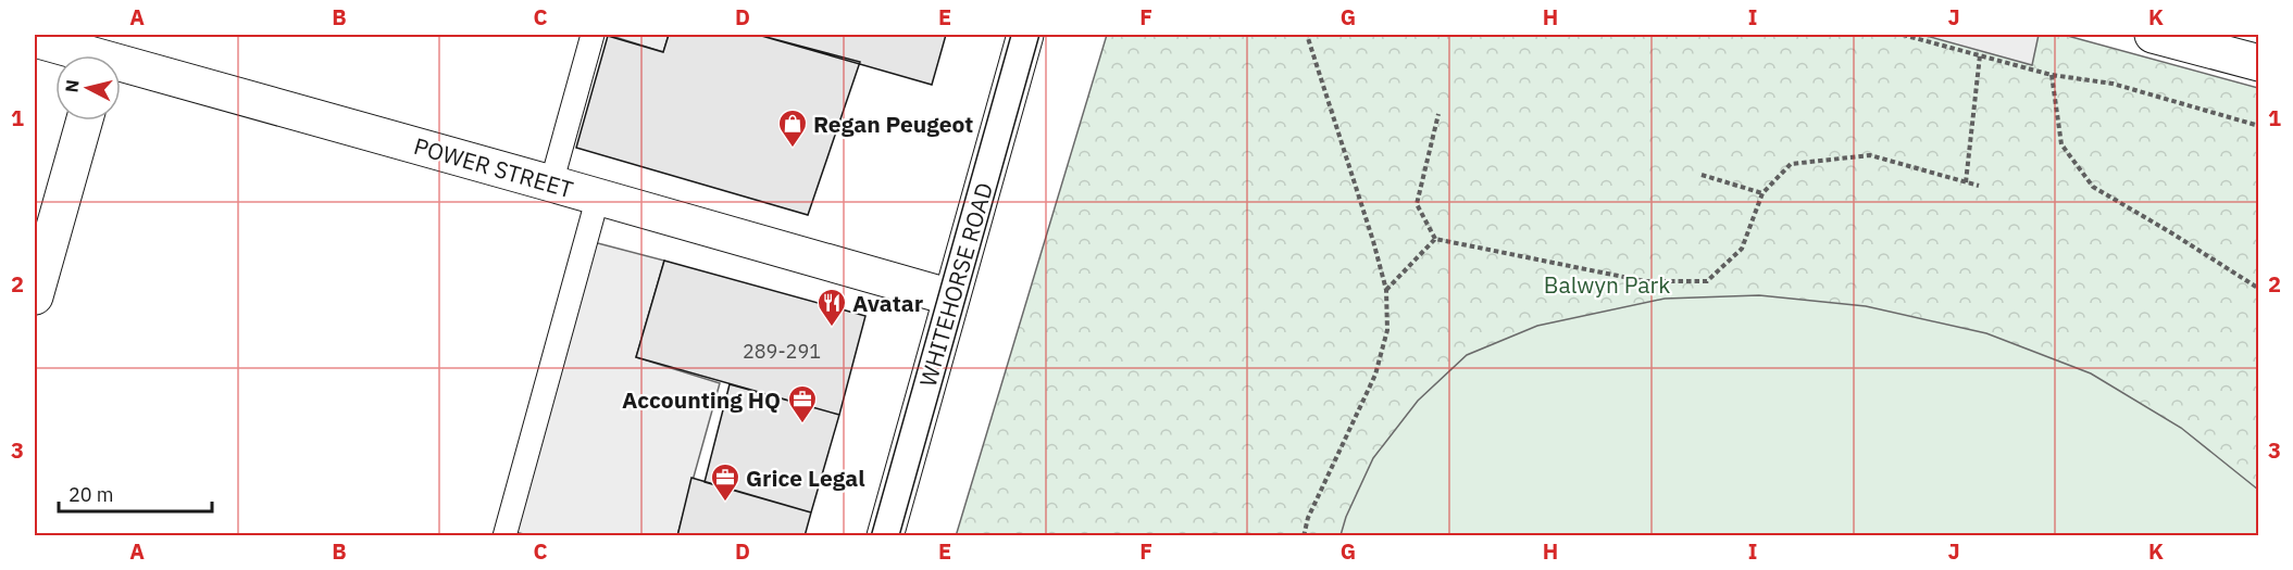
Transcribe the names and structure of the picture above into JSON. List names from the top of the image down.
{
  "streets": {
    "street": ["POWER STREET", "WHITEHORSE ROAD"]
  },
  "crossings": [
    ["POWER STREET", "WHITEHORSE ROAD"]
  ],
  "parks": ["Balwyn Park"],
  "places": {
    "shop": ["Regan Peugeot"],
    "restaurant": ["Avatar"],
    "office": ["Accounting HQ", "Grice Legal"]
  },
  "house_numbers": ["289-291"],
  "scale_bar": "20 m",
  "north": "left",
  "grid": {
    "columns": [
      "A",
      "B",
      "C",
      "D",
      "E",
      "F",
      "G",
      "H",
      "I",
      "J",
      "K"
    ],
    "rows": ["1", "2", "3"]
  }
}
